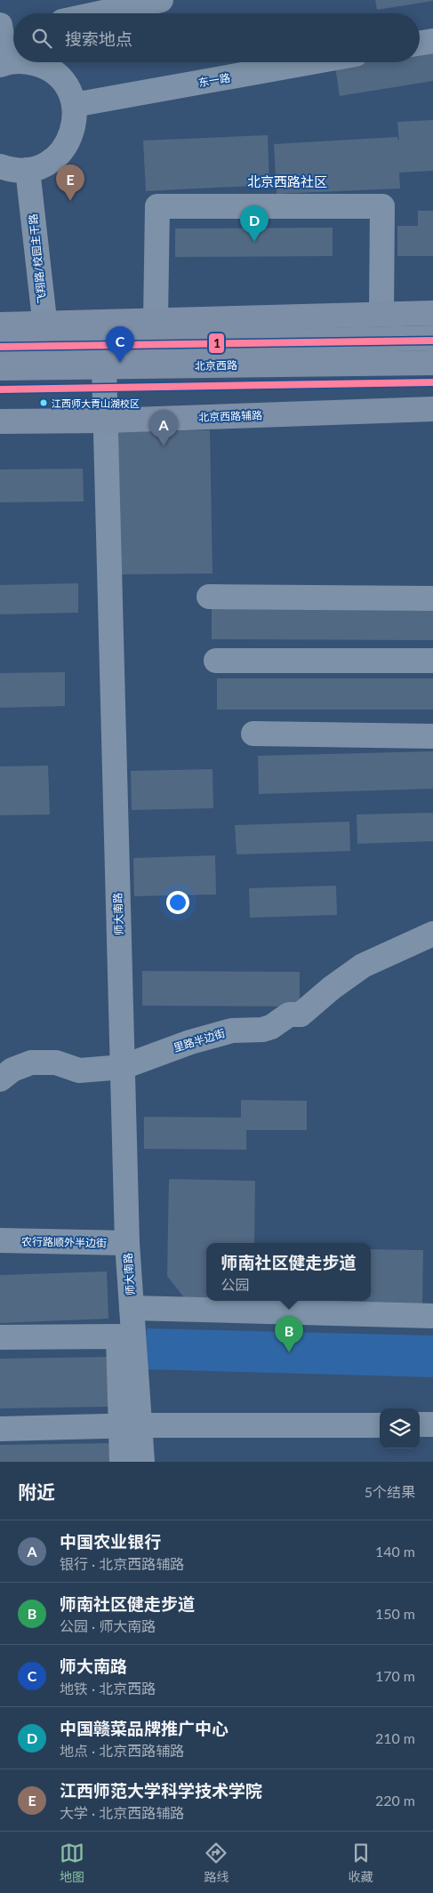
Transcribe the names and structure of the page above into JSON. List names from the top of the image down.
{
  "streets": {
    "main road": ["北京西路", "北京西路辅路"],
    "street": [
      "东一路",
      "飞翔路/校园主干路",
      "师大南路",
      "里路半边街",
      "农行路顺外半边街"
    ]
  },
  "crossings": [
    ["飞翔路/校园主干路", "北京西路"],
    ["北京西路", "师大南路"],
    ["北京西路辅路", "师大南路"],
    ["师大南路", "里路半边街"],
    ["师大南路", "农行路顺外半边街"]
  ],
  "districts": ["北京西路社区"],
  "places": ["江西师大青山湖校区"],
  "lines": ["transit line 1"],
  "page": {
    "search": "搜索地点",
    "pins": [
      "E",
      "D",
      "C",
      "A",
      "B"
    ],
    "popup": ["师南社区健走步道", "公园"],
    "heading": ["附近", "5个结果"],
    "list": [
      {
        "mark": "A",
        "name": "中国农业银行",
        "note": "银行 · 北京西路辅路",
        "value": "140 m"
      },
      {
        "mark": "B",
        "name": "师南社区健走步道",
        "note": "公园 · 师大南路",
        "value": "150 m"
      },
      {
        "mark": "C",
        "name": "师大南路",
        "note": "地铁 · 北京西路",
        "value": "170 m"
      },
      {
        "mark": "D",
        "name": "中国赣菜品牌推广中心",
        "note": "地点 · 北京西路辅路",
        "value": "210 m"
      },
      {
        "mark": "E",
        "name": "江西师范大学科学技术学院",
        "note": "大学 · 北京西路辅路",
        "value": "220 m"
      }
    ],
    "nav": ["地图", "路线", "收藏"]
  }
}
